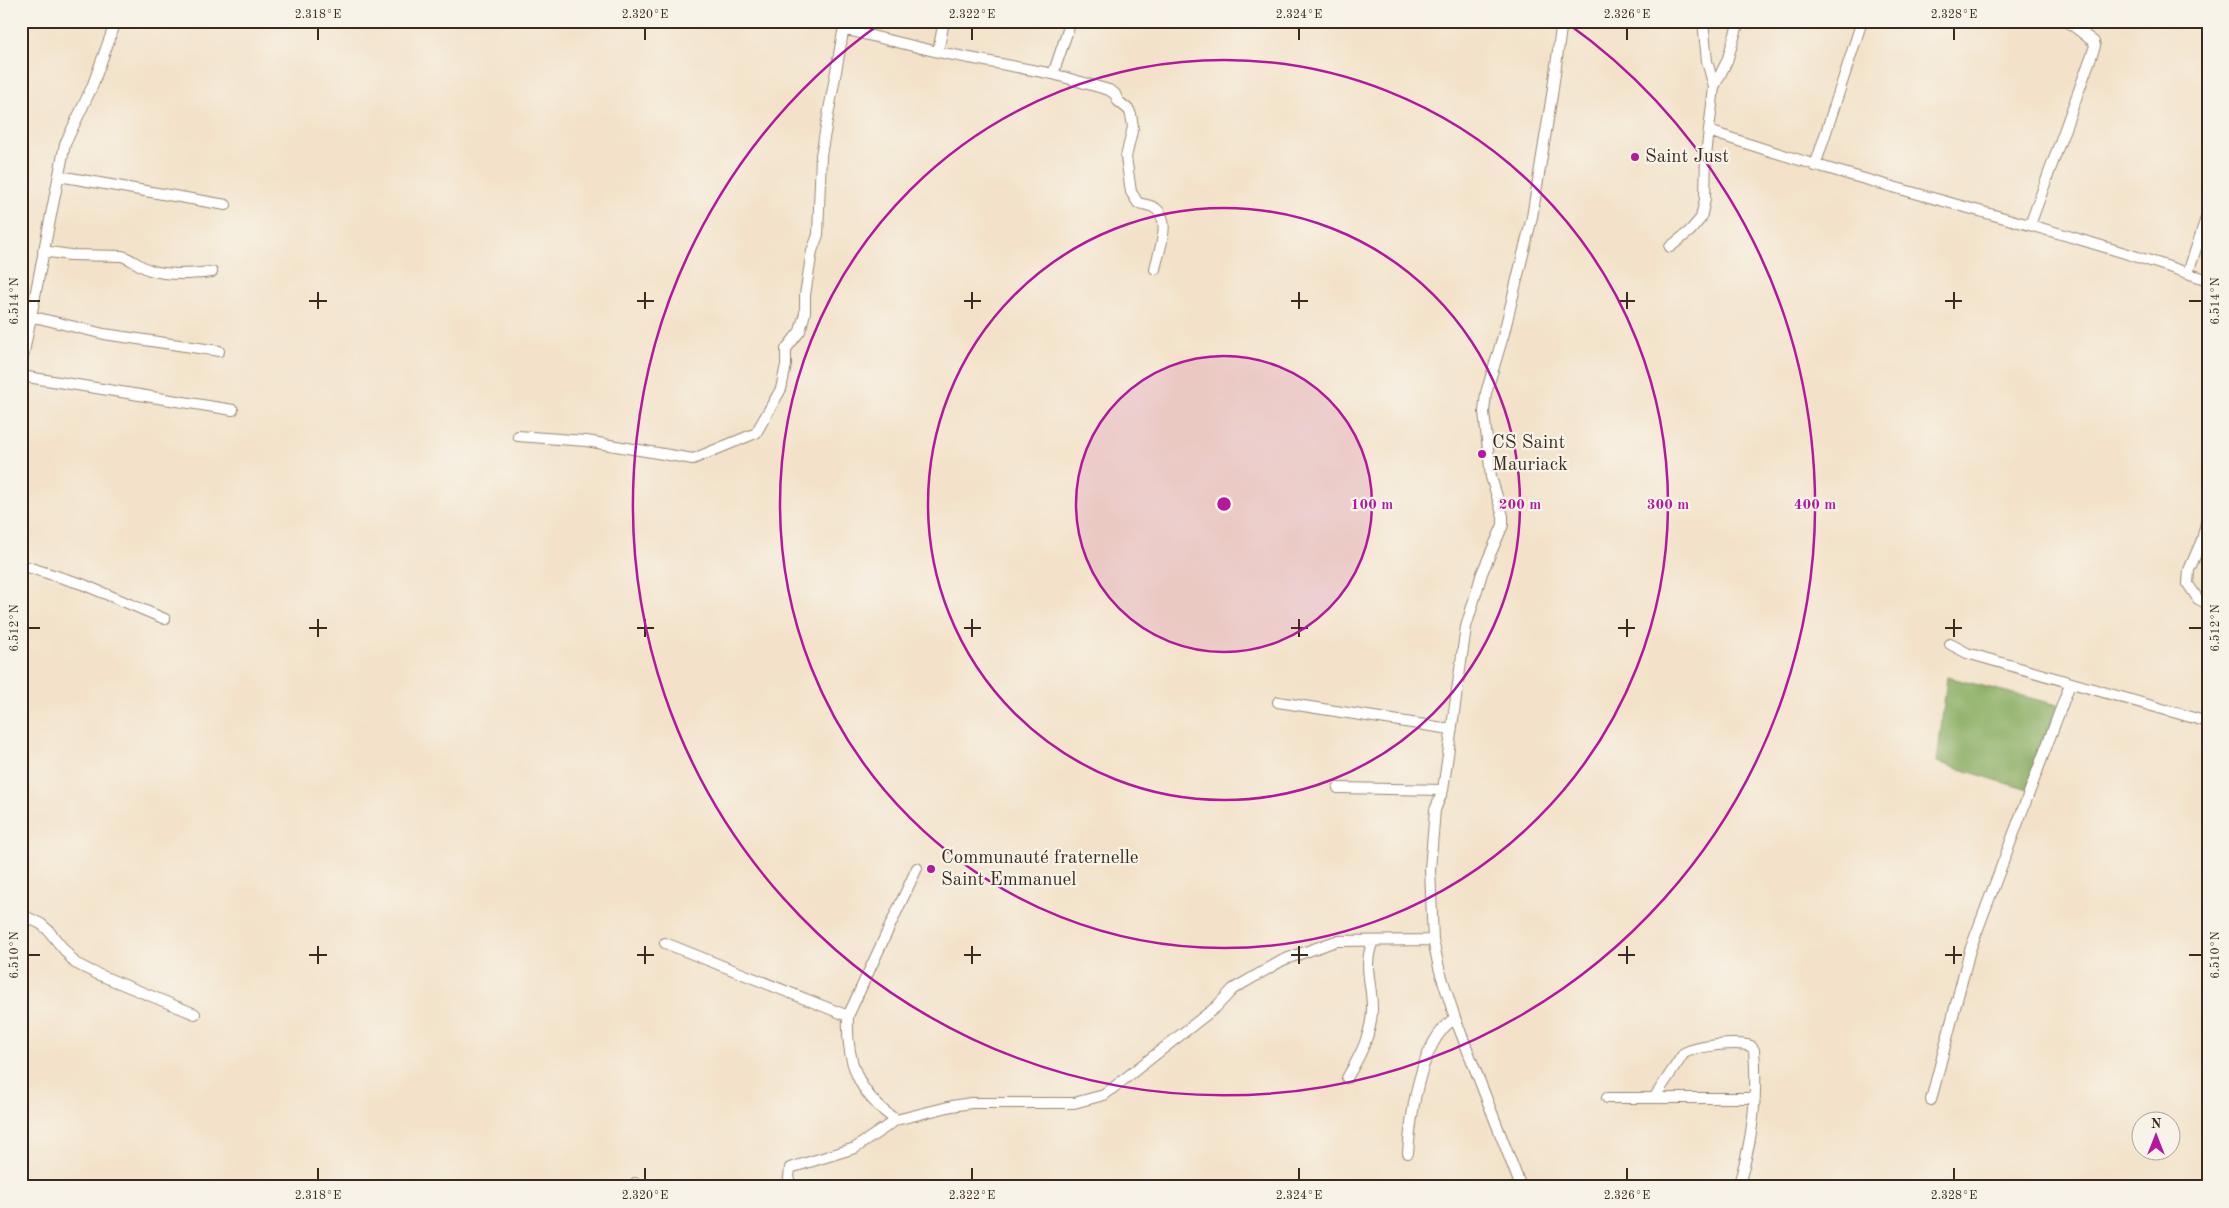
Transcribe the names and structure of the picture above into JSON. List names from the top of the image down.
{
  "places": ["Saint Just", "CS Saint Mauriack", "Communauté fraternelle Saint Emmanuel"],
  "north": "top",
  "coordinates": [
    "2.318°E",
    "2.320°E",
    "2.322°E",
    "2.324°E",
    "2.326°E",
    "2.328°E",
    "6.514°N",
    "6.512°N",
    "6.510°N"
  ],
  "rings": [
    "100 m",
    "200 m",
    "300 m",
    "400 m"
  ]
}
